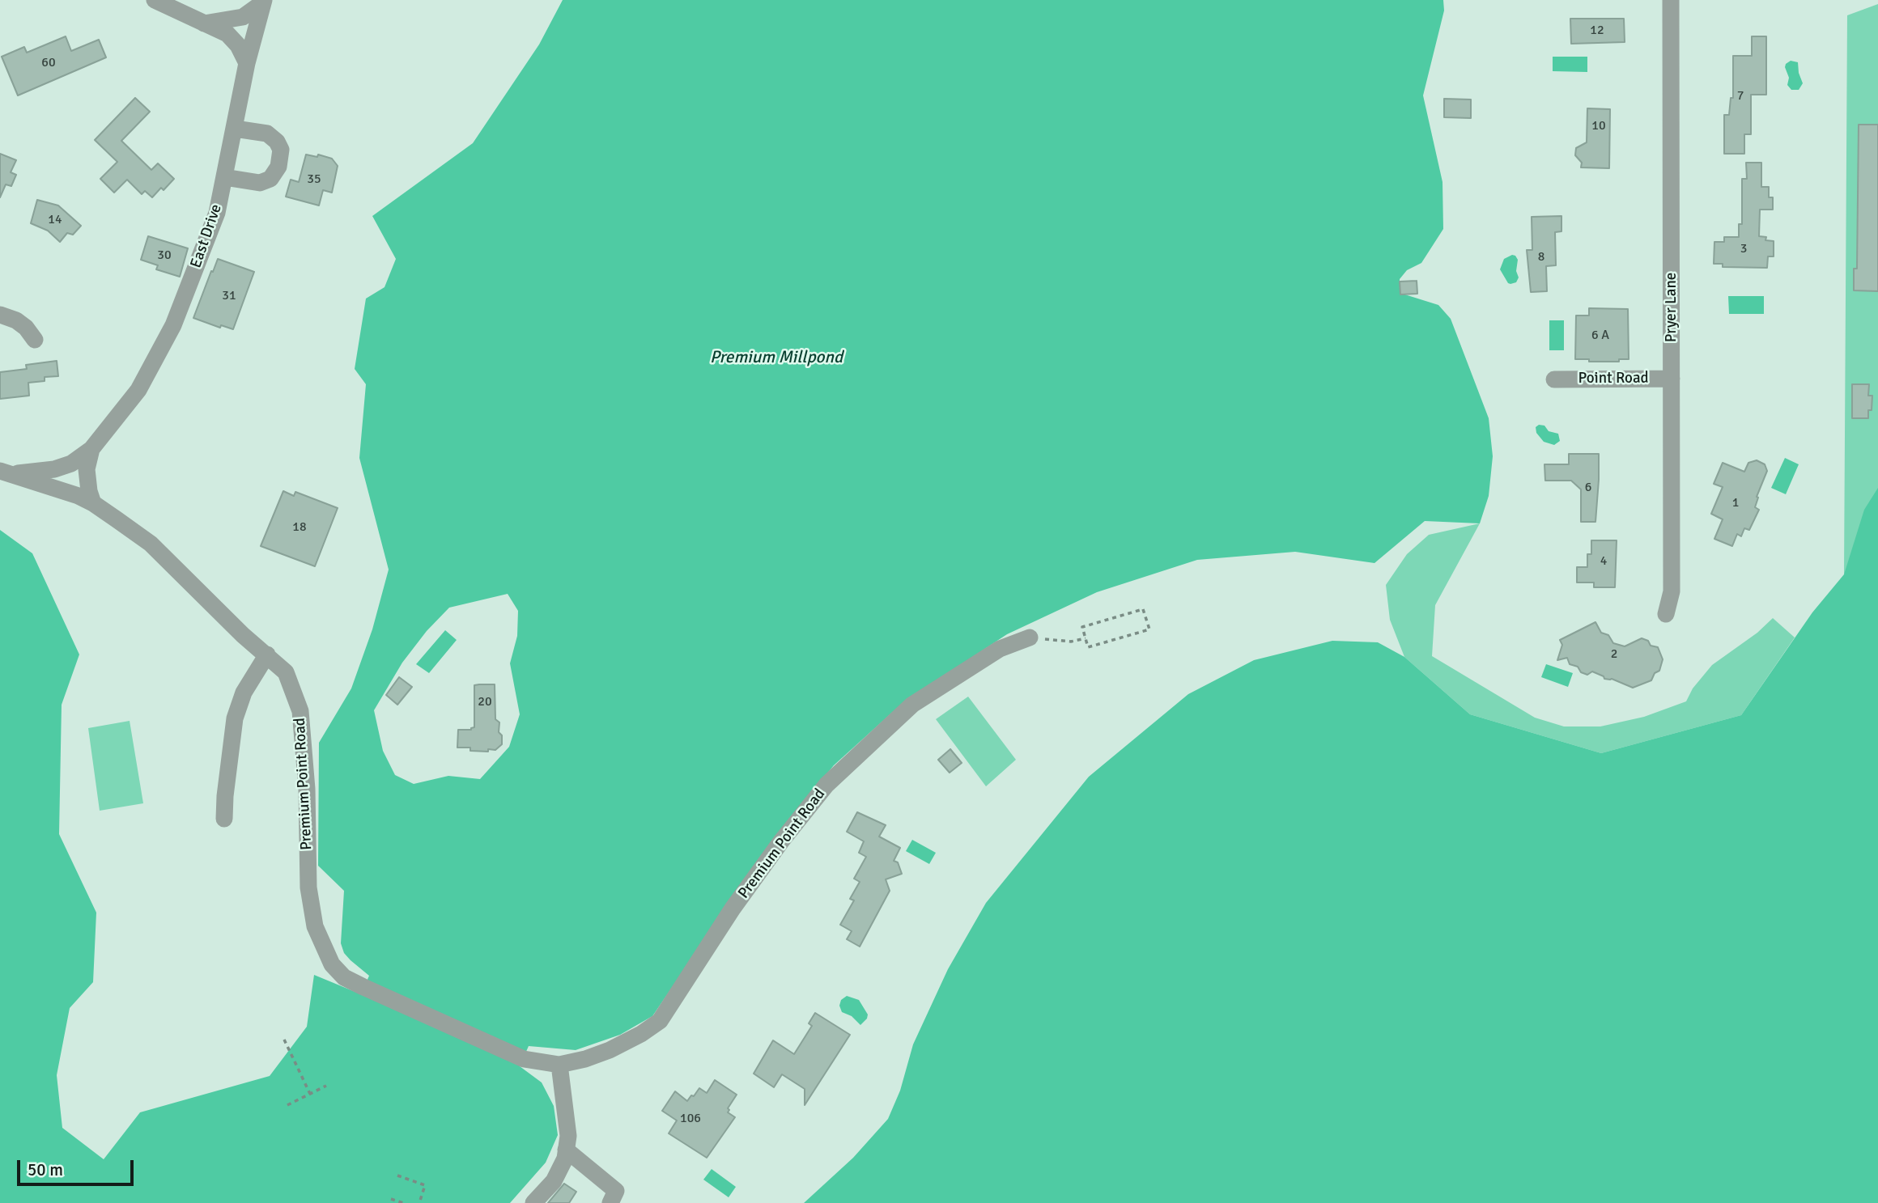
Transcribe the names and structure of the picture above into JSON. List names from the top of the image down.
{
  "streets": {
    "street": [
      "East Drive",
      "Pryer Lane",
      "Point Road",
      "Premium Point Road"
    ]
  },
  "crossings": [
    ["East Drive", "Premium Point Road"],
    ["Pryer Lane", "Point Road"]
  ],
  "water": ["Premium Millpond"],
  "house_numbers": [
    "12",
    "60",
    "7",
    "10",
    "35",
    "14",
    "3",
    "30",
    "8",
    "31",
    "6 A",
    "6",
    "1",
    "18",
    "4",
    "2",
    "20",
    "106"
  ],
  "scale_bar": "50 m"
}
